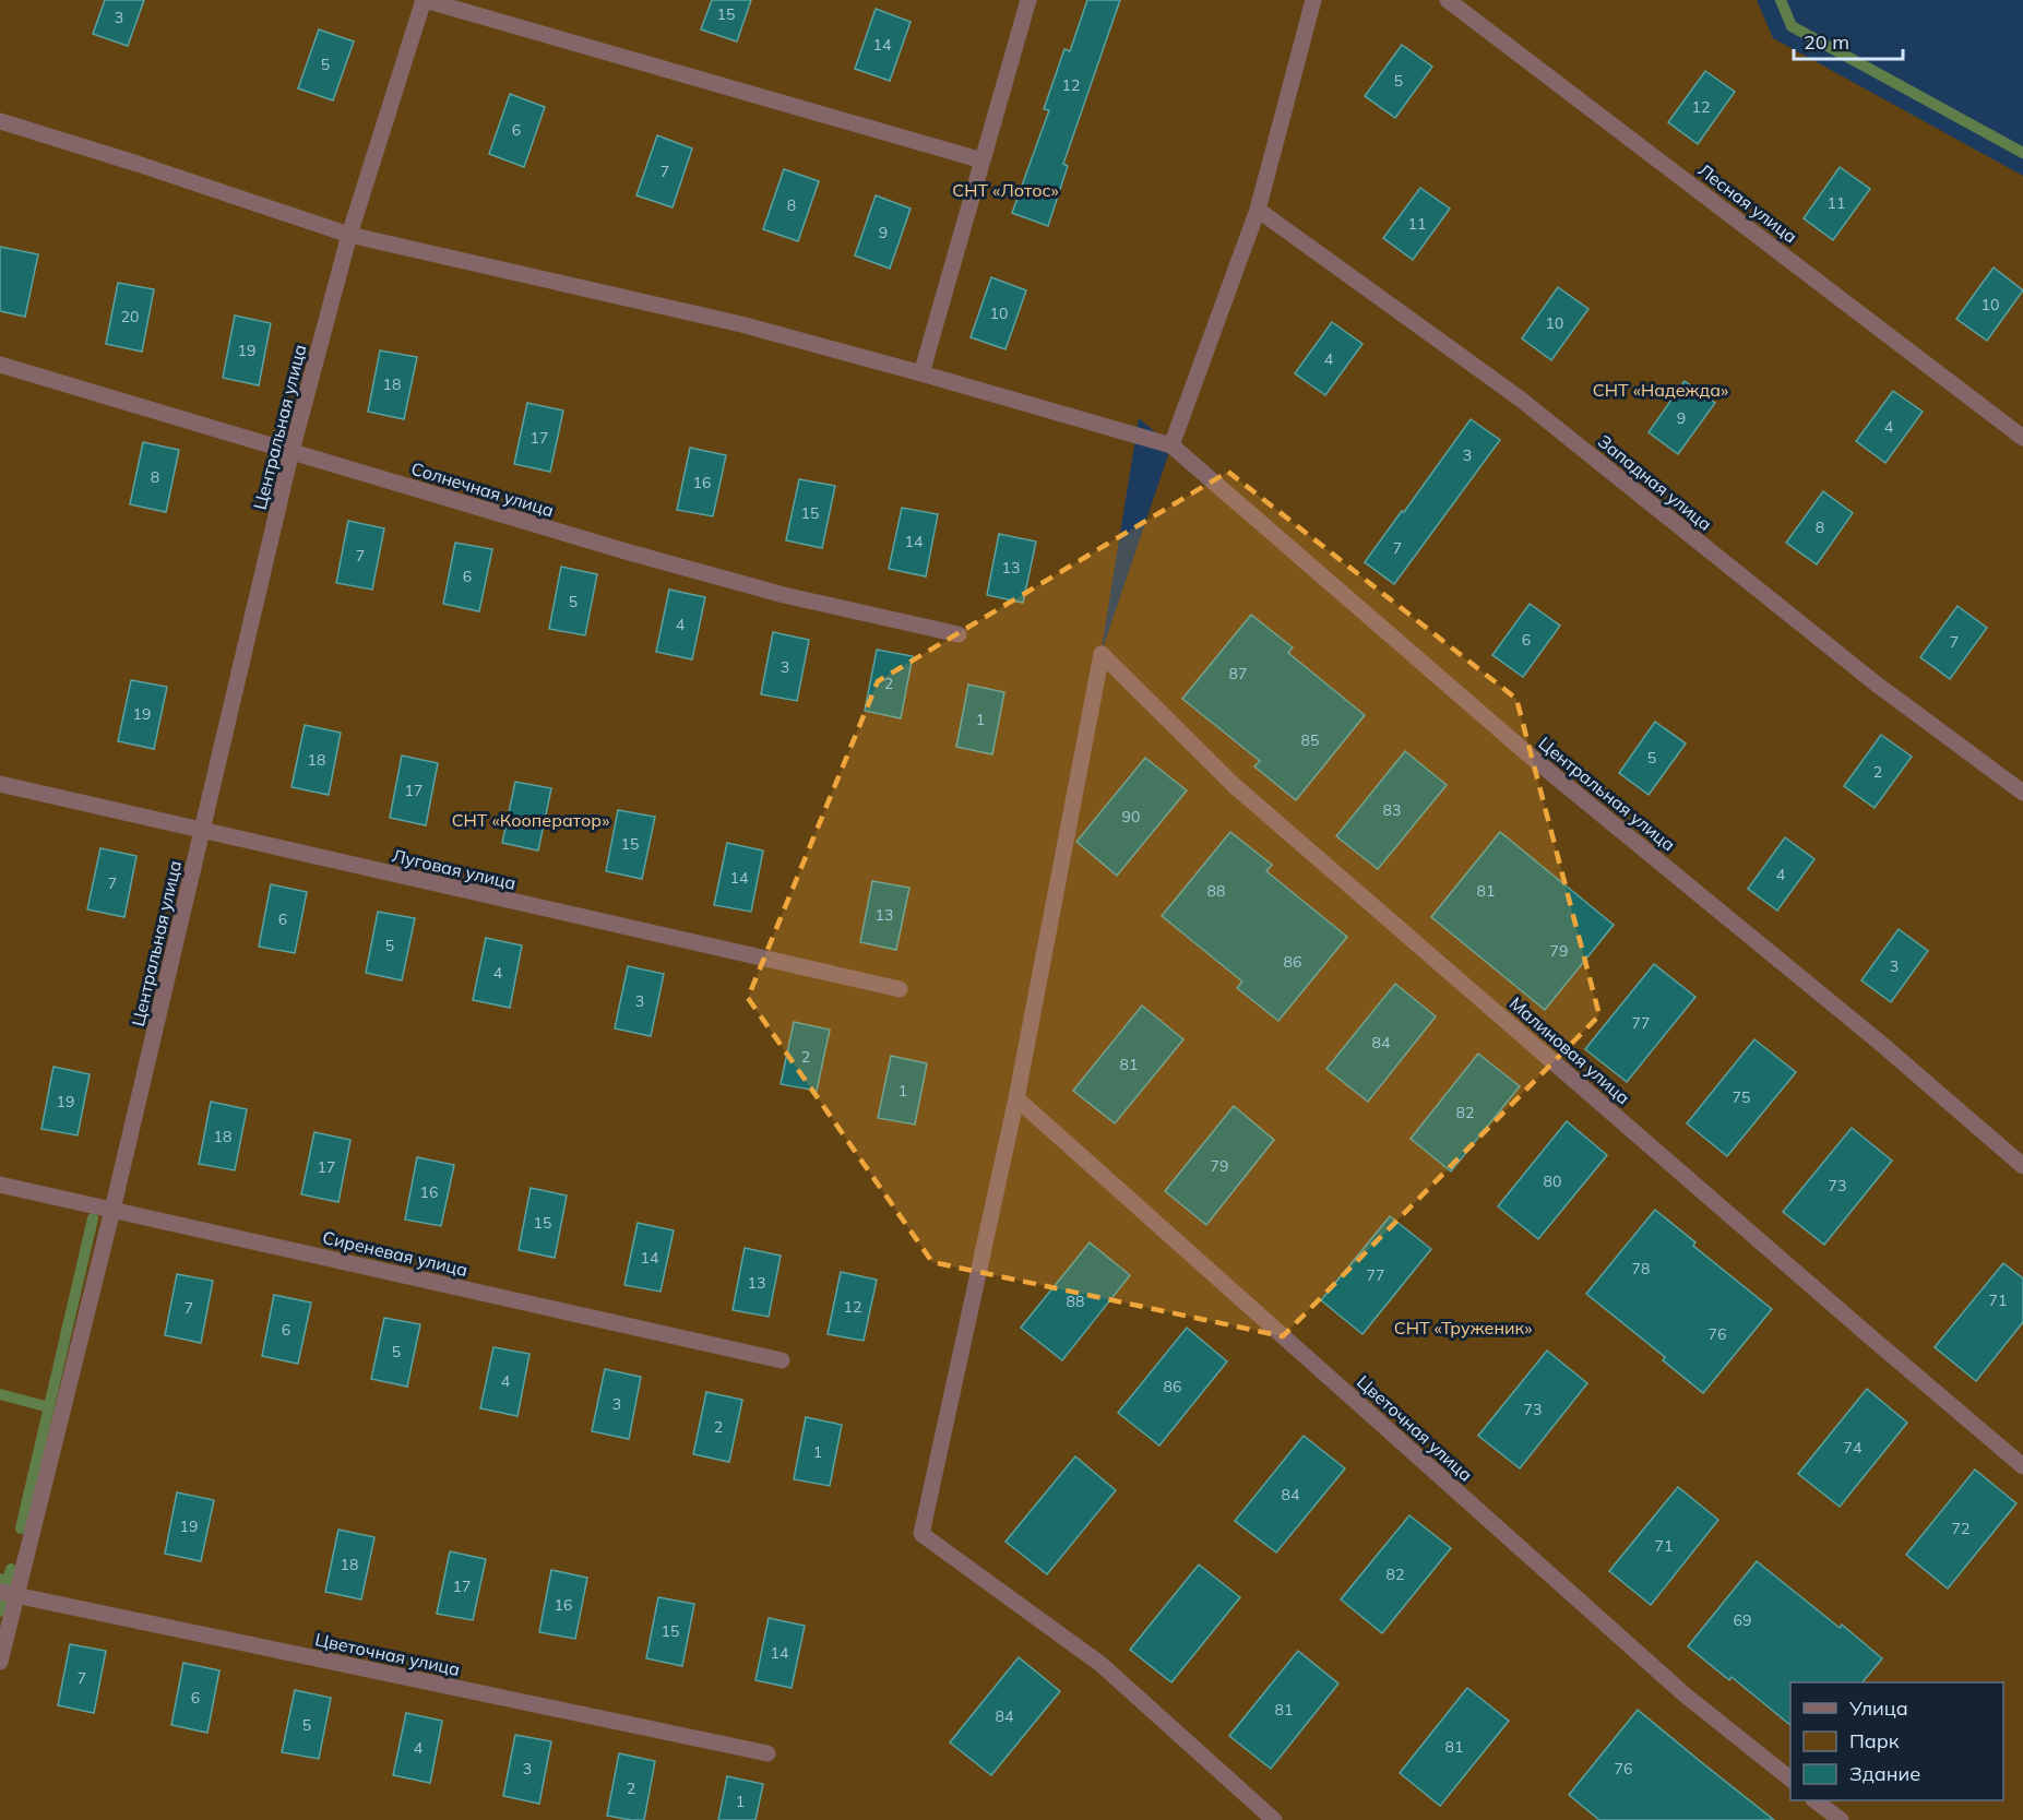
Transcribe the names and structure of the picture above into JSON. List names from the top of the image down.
{
  "streets": {
    "street": [
      "Лесная улица",
      "Центральная улица",
      "Западная улица",
      "Солнечная улица",
      "Луговая улица",
      "Малиновая улица",
      "Сиреневая улица",
      "Цветочная улица"
    ]
  },
  "crossings": [
    ["Центральная улица", "Солнечная улица"],
    ["Центральная улица", "Луговая улица"],
    ["Центральная улица", "Сиреневая улица"],
    ["Центральная улица", "Цветочная улица"],
    ["Малиновая улица", "Цветочная улица"]
  ],
  "parks": [
    "СНТ «Лотос»",
    "СНТ «Надежда»",
    "СНТ «Кооператор»",
    "СНТ «Труженик»"
  ],
  "house_numbers": [
    "15",
    "3",
    "14",
    "5",
    "5",
    "12",
    "12",
    "6",
    "7",
    "11",
    "8",
    "11",
    "9",
    "10",
    "10",
    "20",
    "10",
    "19",
    "4",
    "18",
    "9",
    "4",
    "17",
    "3",
    "8",
    "16",
    "15",
    "8",
    "14",
    "7",
    "7",
    "13",
    "6",
    "5",
    "4",
    "6",
    "7",
    "3",
    "87",
    "2",
    "19",
    "1",
    "85",
    "5",
    "18",
    "2",
    "17",
    "83",
    "90",
    "15",
    "4",
    "14",
    "7",
    "88",
    "81",
    "13",
    "6",
    "5",
    "79",
    "86",
    "3",
    "4",
    "3",
    "77",
    "84",
    "2",
    "81",
    "1",
    "75",
    "19",
    "82",
    "18",
    "79",
    "17",
    "80",
    "73",
    "16",
    "15",
    "14",
    "78",
    "77",
    "13",
    "71",
    "88",
    "12",
    "7",
    "6",
    "76",
    "5",
    "4",
    "86",
    "3",
    "73",
    "2",
    "74",
    "1",
    "84",
    "19",
    "72",
    "71",
    "18",
    "82",
    "17",
    "16",
    "69",
    "15",
    "14",
    "7",
    "6",
    "81",
    "84",
    "5",
    "81",
    "4",
    "3",
    "76",
    "2",
    "1"
  ],
  "legend": ["Улица", "Парк", "Здание"],
  "scale_bar": "20 m"
}
